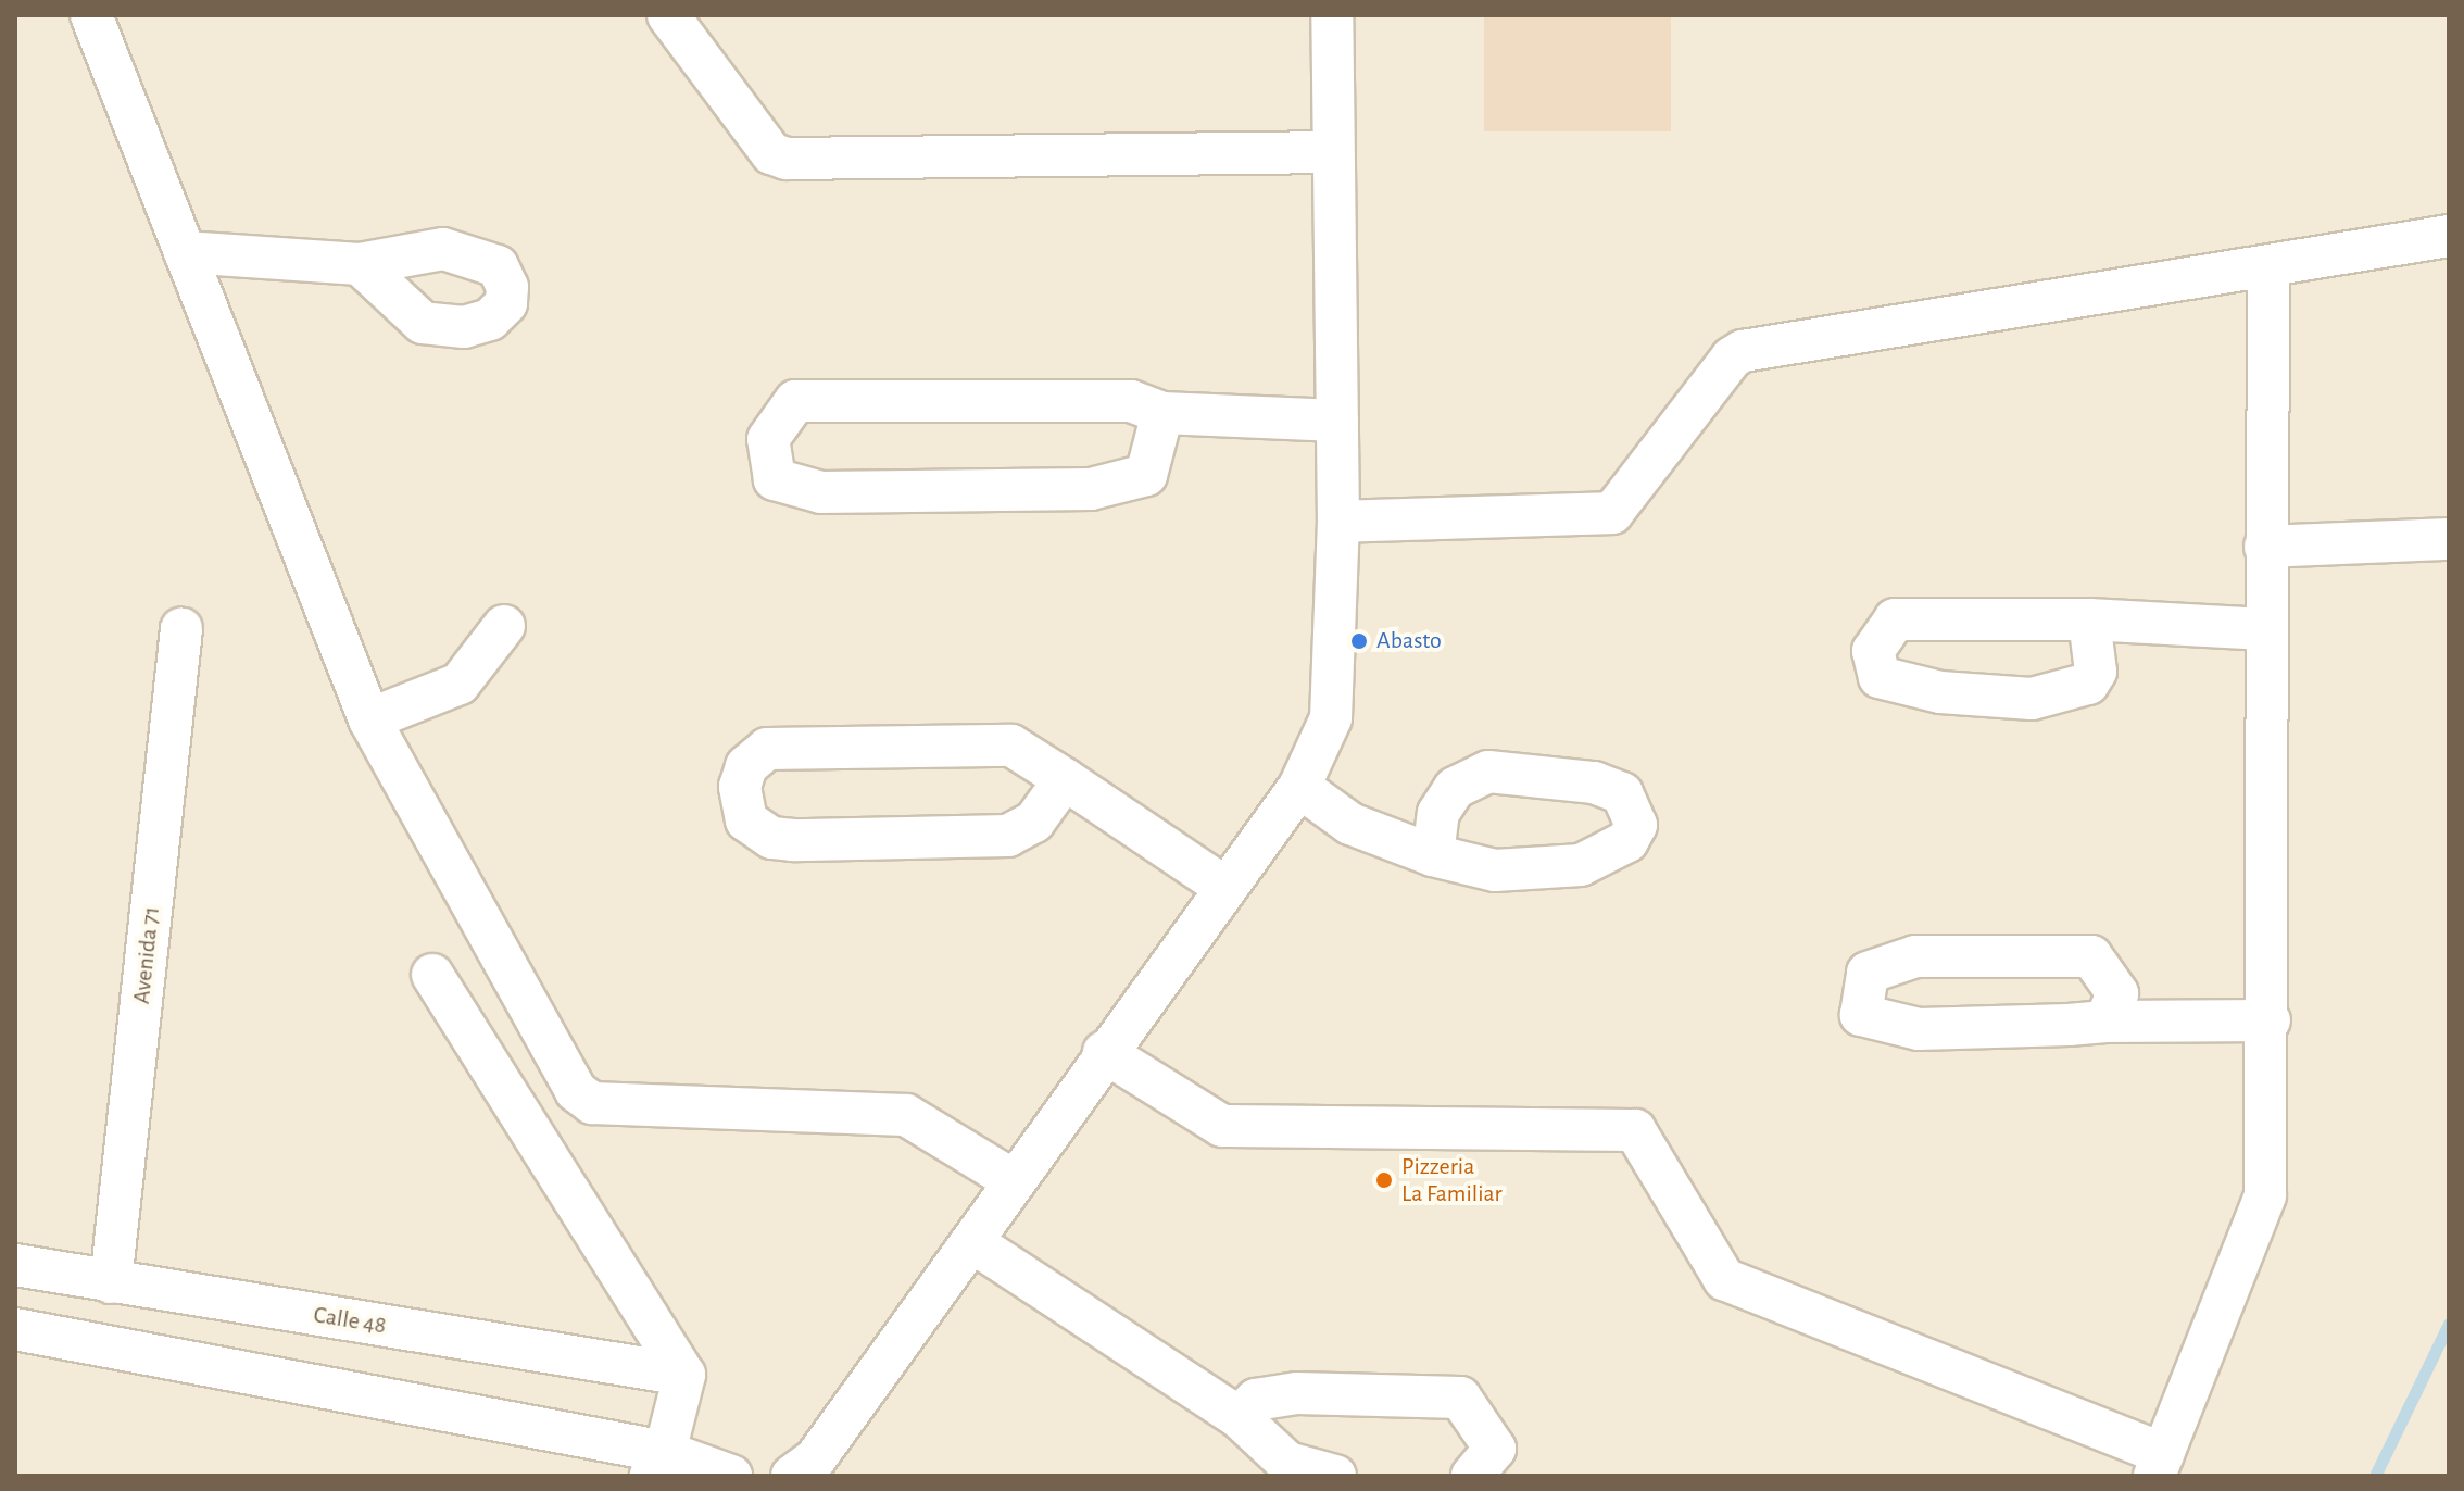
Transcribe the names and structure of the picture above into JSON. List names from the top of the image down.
{
  "streets": {
    "street": ["Avenida 71", "Calle 48"]
  },
  "crossings": [
    ["Avenida 71", "Calle 48"]
  ],
  "places": ["Abasto", "Pizzeria La Familiar"]
}
